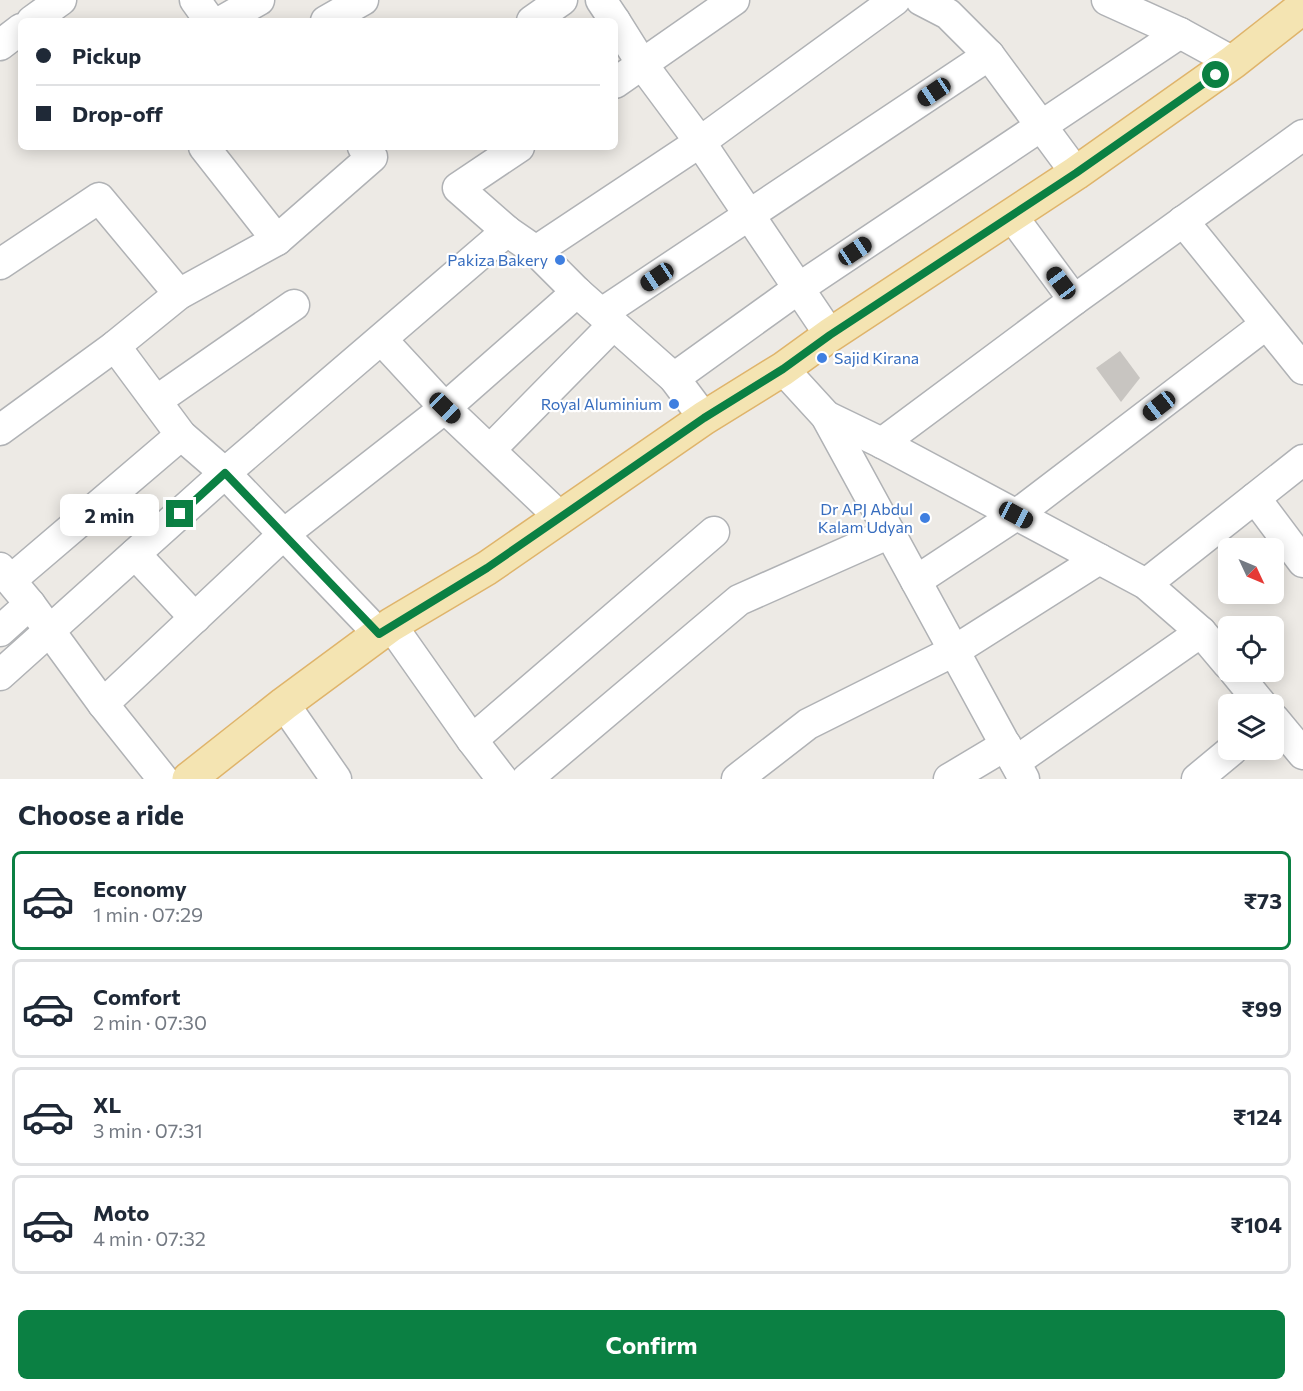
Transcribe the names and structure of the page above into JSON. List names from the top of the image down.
{
  "places": [
    "Pakiza Bakery",
    "Sajid Kirana",
    "Royal Aluminium",
    "Dr APJ Abdul Kalam Udyan"
  ],
  "north": "bottom right",
  "page": {
    "banner": ["Pickup", "Drop-off"],
    "bubble": "2 min",
    "heading": "Choose a ride",
    "list": [
      {
        "name": "Economy",
        "note": "1 min · 07:29",
        "value": "₹73"
      },
      {
        "name": "Comfort",
        "note": "2 min · 07:30",
        "value": "₹99"
      },
      {
        "name": "XL",
        "note": "3 min · 07:31",
        "value": "₹124"
      },
      {
        "name": "Moto",
        "note": "4 min · 07:32",
        "value": "₹104"
      }
    ],
    "buttons": "Confirm"
  }
}
